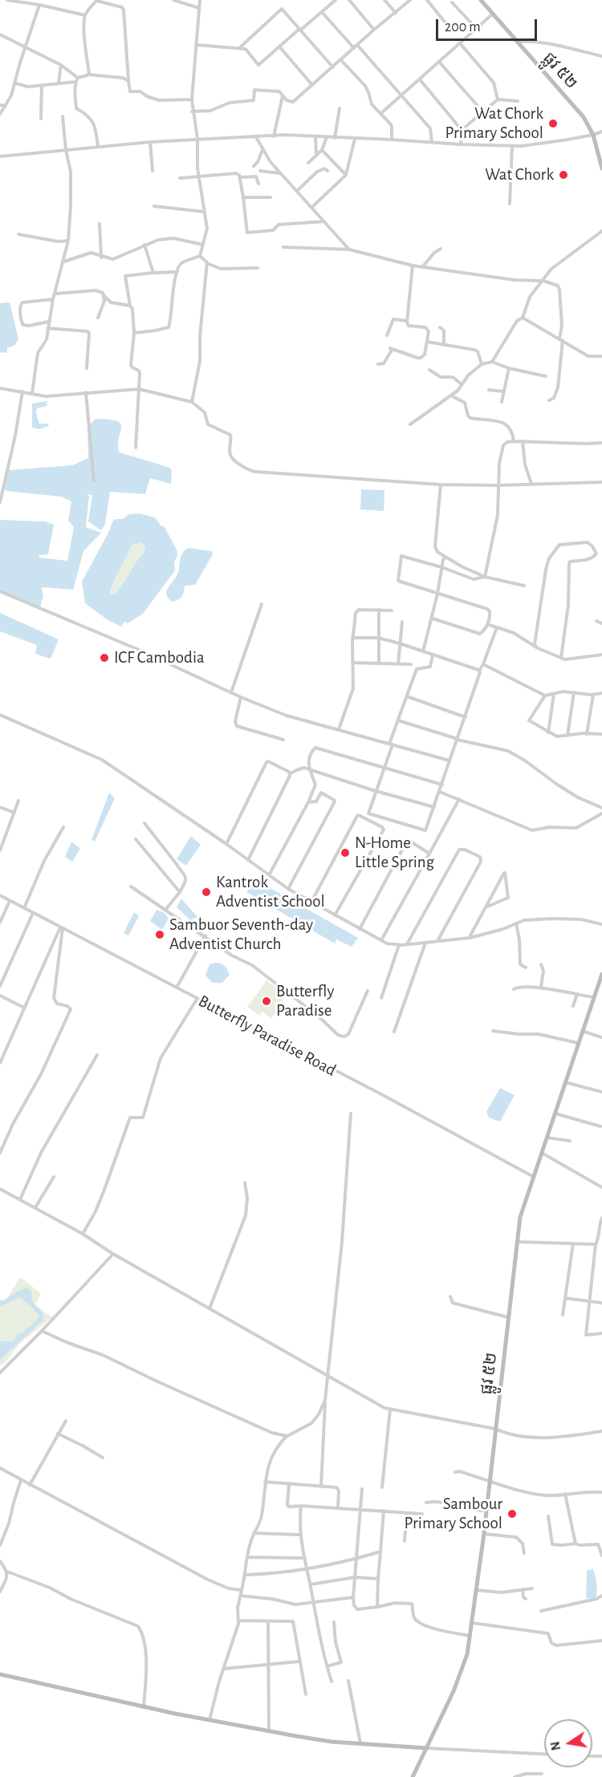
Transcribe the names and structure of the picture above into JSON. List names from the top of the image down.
{
  "streets": {
    "street": ["ផ្លូវ ៥២", "Butterfly Paradise Road"]
  },
  "crossings": [
    ["ផ្លូវ ៥២", "Butterfly Paradise Road"]
  ],
  "places": [
    "Wat Chork Primary School",
    "Wat Chork",
    "ICF Cambodia",
    "N-Home Little Spring",
    "Kantrok Adventist School",
    "Sambuor Seventh-day Adventist Church",
    "Butterfly Paradise",
    "Sambour Primary School"
  ],
  "scale_bar": "200 m",
  "north": "left"
}
